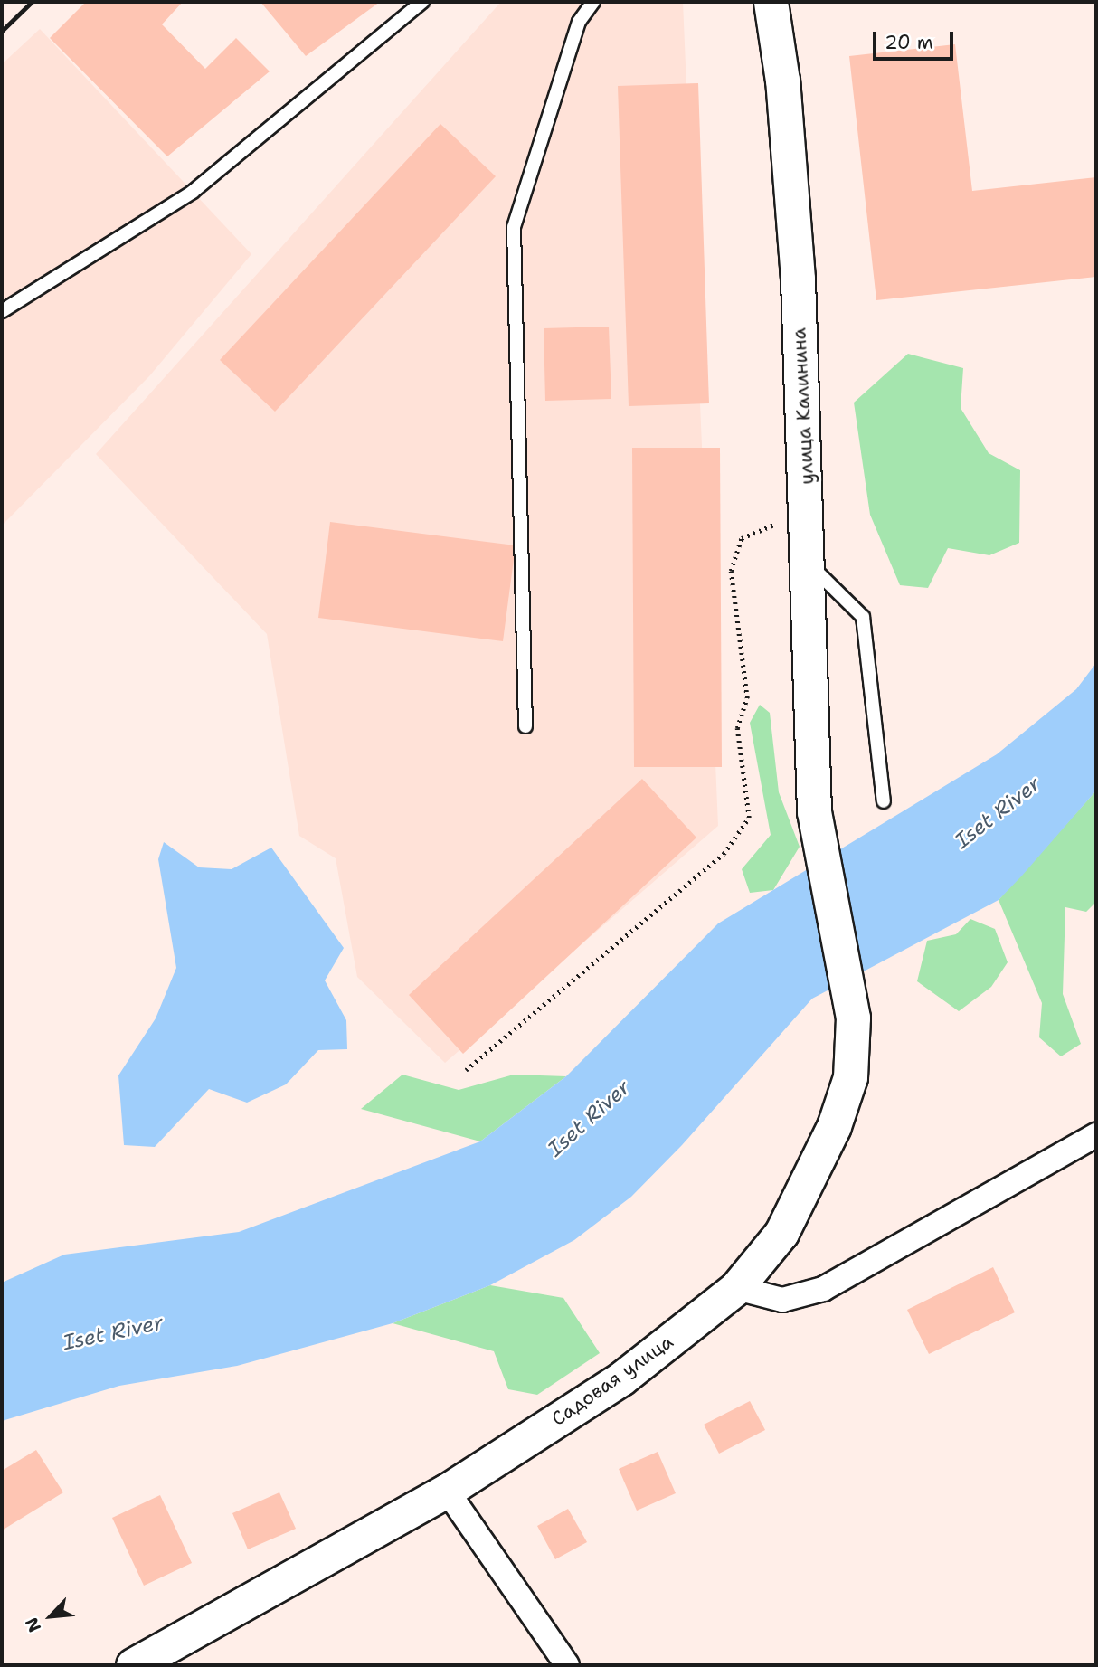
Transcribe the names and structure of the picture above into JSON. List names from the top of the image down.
{
  "streets": {
    "main road": ["улица Калинина", "Садовая улица"]
  },
  "crossings": [
    ["улица Калинина", "Садовая улица"]
  ],
  "water": ["Iset River"],
  "scale_bar": "20 m",
  "north": "bottom left"
}
